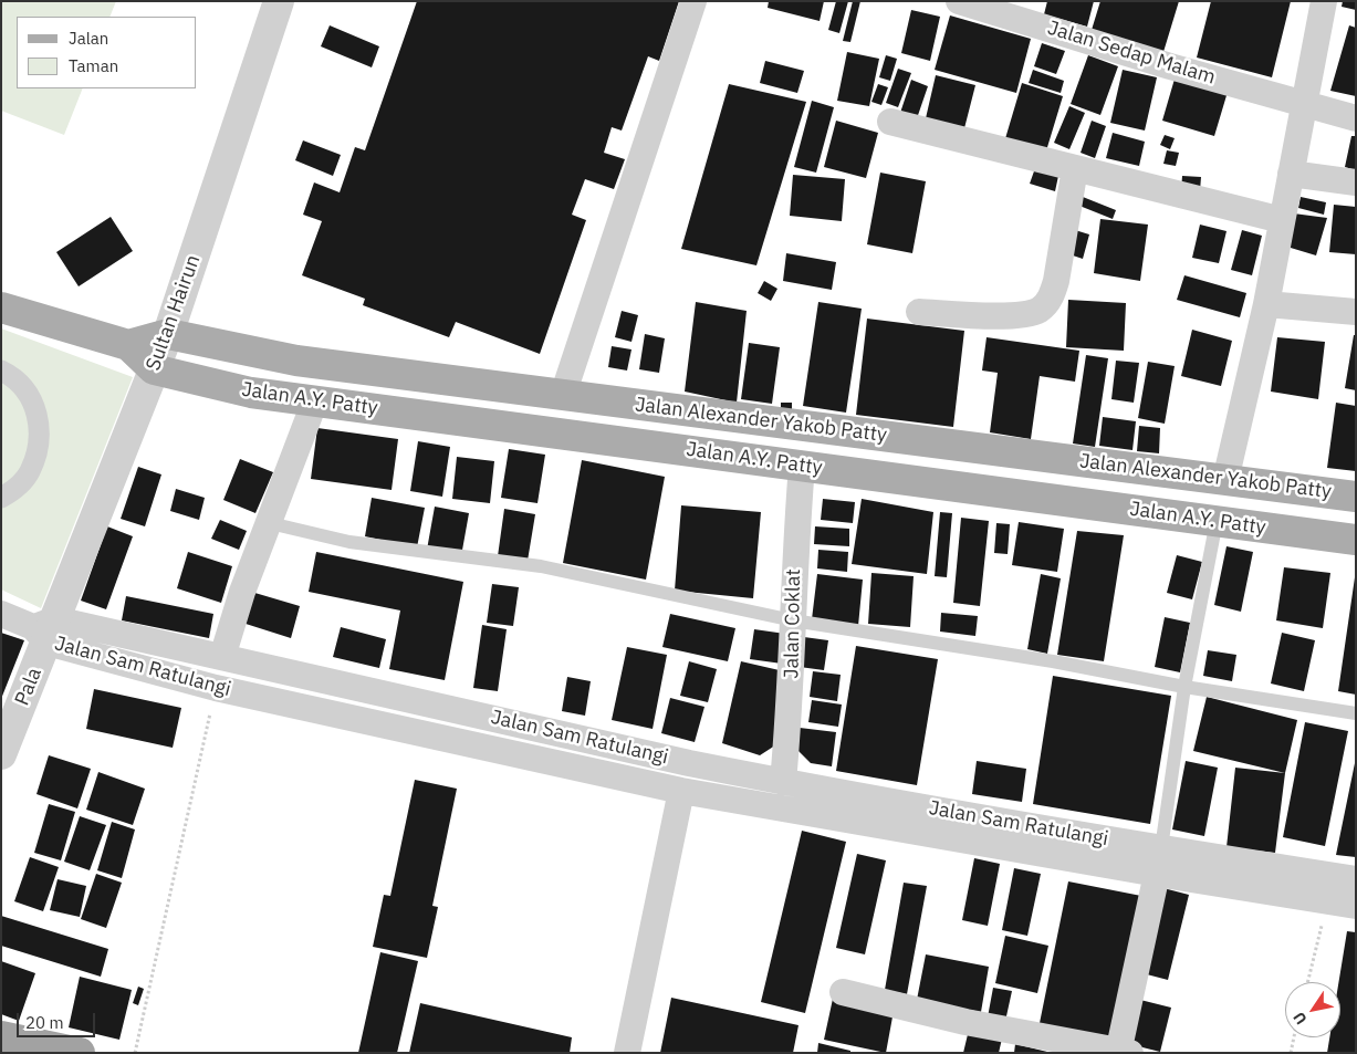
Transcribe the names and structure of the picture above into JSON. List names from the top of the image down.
{
  "streets": {
    "main road": ["Jalan A.Y. Patty", "Jalan Alexander Yakob Patty"],
    "street": [
      "Jalan Sedap Malam",
      "Sultan Hairun",
      "Jalan Coklat",
      "Jalan Sam Ratulangi",
      "Pala"
    ]
  },
  "crossings": [
    ["Sultan Hairun", "Jalan A.Y. Patty"],
    ["Sultan Hairun", "Jalan Alexander Yakob Patty"],
    ["Sultan Hairun", "Jalan Sam Ratulangi"],
    ["Sultan Hairun", "Pala"],
    ["Jalan A.Y. Patty", "Jalan Coklat"],
    ["Jalan Coklat", "Jalan Sam Ratulangi"],
    ["Jalan Sam Ratulangi", "Pala"]
  ],
  "legend": ["Jalan", "Taman"],
  "scale_bar": "20 m",
  "north": "bottom left"
}
